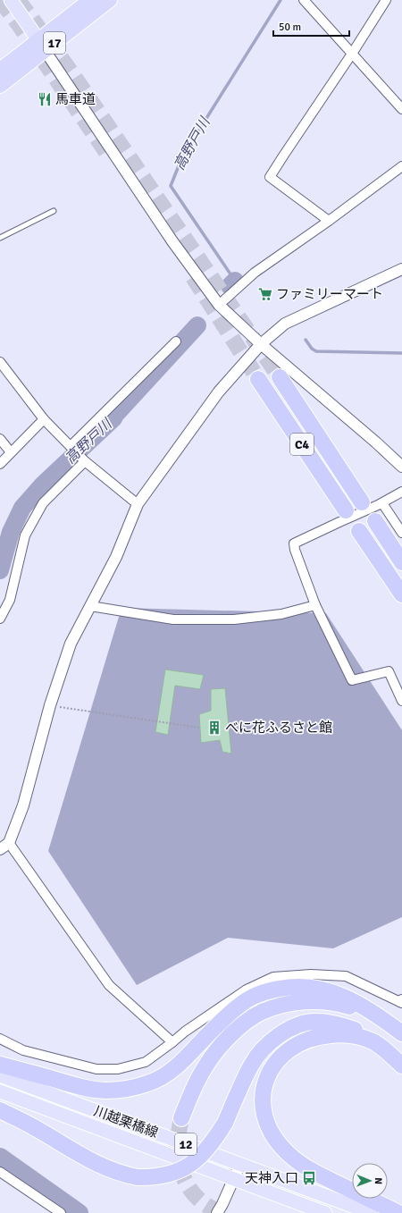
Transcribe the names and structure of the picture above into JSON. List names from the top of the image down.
{
  "streets": {
    "highway": ["17", "C4"],
    "main road": ["川越栗橋線", "12"]
  },
  "water": ["高野戸川"],
  "places": {
    "restaurant": ["馬車道"],
    "supermarket": ["ファミリーマート"],
    "building": ["べに花ふるさと館"],
    "bus stop": ["天神入口"]
  },
  "scale_bar": "50 m",
  "north": "right"
}
